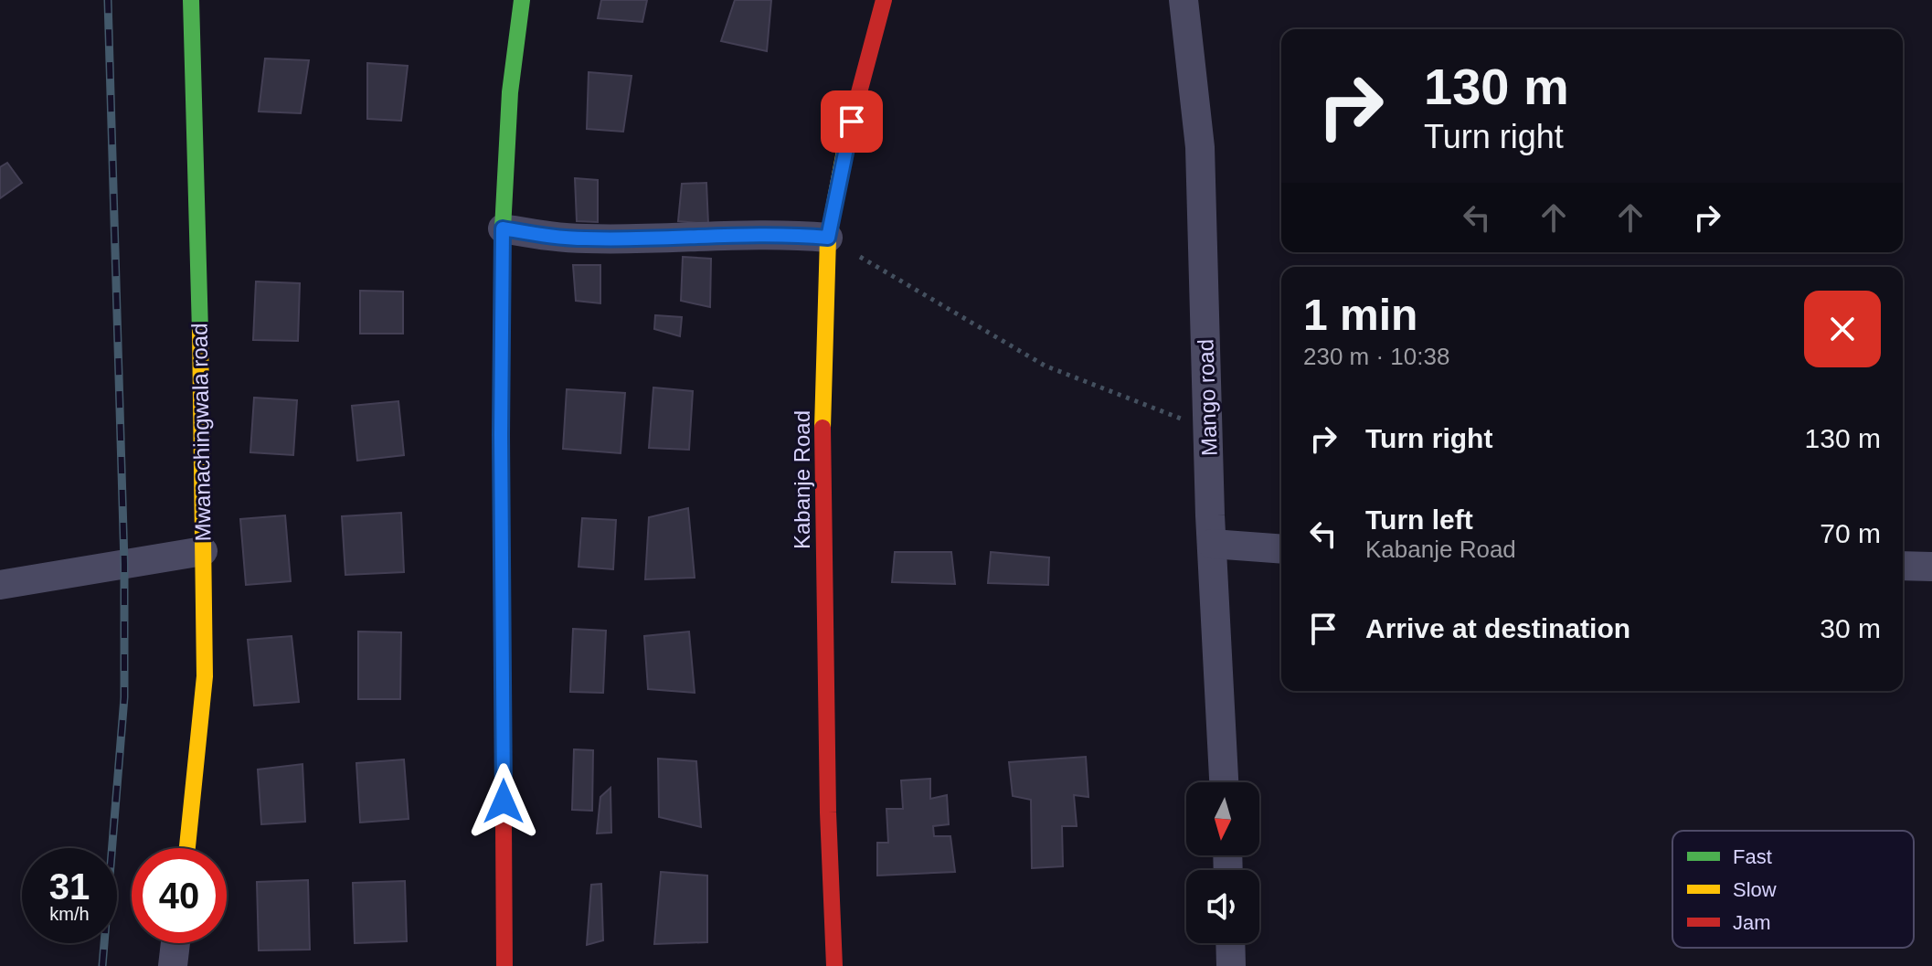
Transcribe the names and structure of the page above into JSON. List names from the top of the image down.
{
  "streets": {
    "street": ["Mango road", "Mwanachingwala road", "Kabanje Road"]
  },
  "legend": ["Fast", "Slow", "Jam"],
  "north": "bottom",
  "page": {
    "turn": ["130 m", "Turn right"],
    "heading": ["1 min", "230 m · 10:38"],
    "list": [
      {
        "name": "Turn right",
        "value": "130 m"
      },
      {
        "name": "Turn left",
        "note": "Kabanje Road",
        "value": "70 m"
      },
      {
        "name": "Arrive at destination",
        "value": "30 m"
      }
    ],
    "speed": "31 km/h",
    "limit": "40"
  }
}
